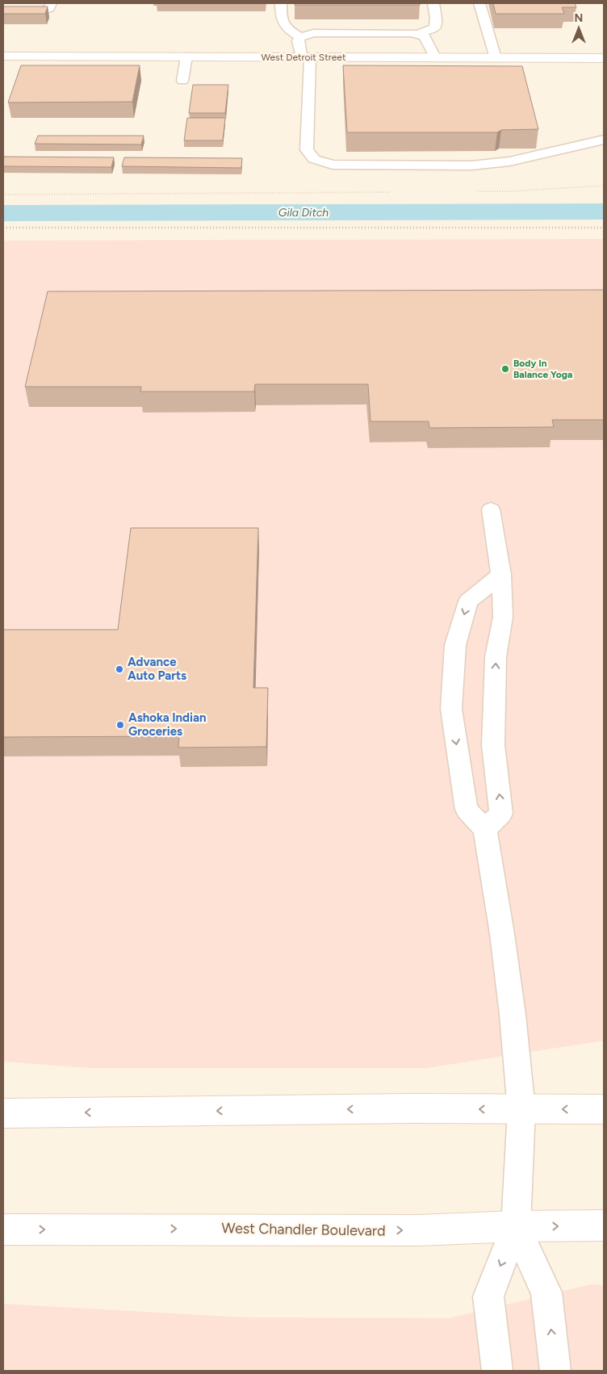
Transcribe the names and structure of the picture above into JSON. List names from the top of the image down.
{
  "streets": {
    "street": ["West Detroit Street", "West Chandler Boulevard"]
  },
  "water": ["Gila Ditch"],
  "places": ["Body In Balance Yoga", "Advance Auto Parts", "Ashoka Indian Groceries"],
  "north": "top"
}
